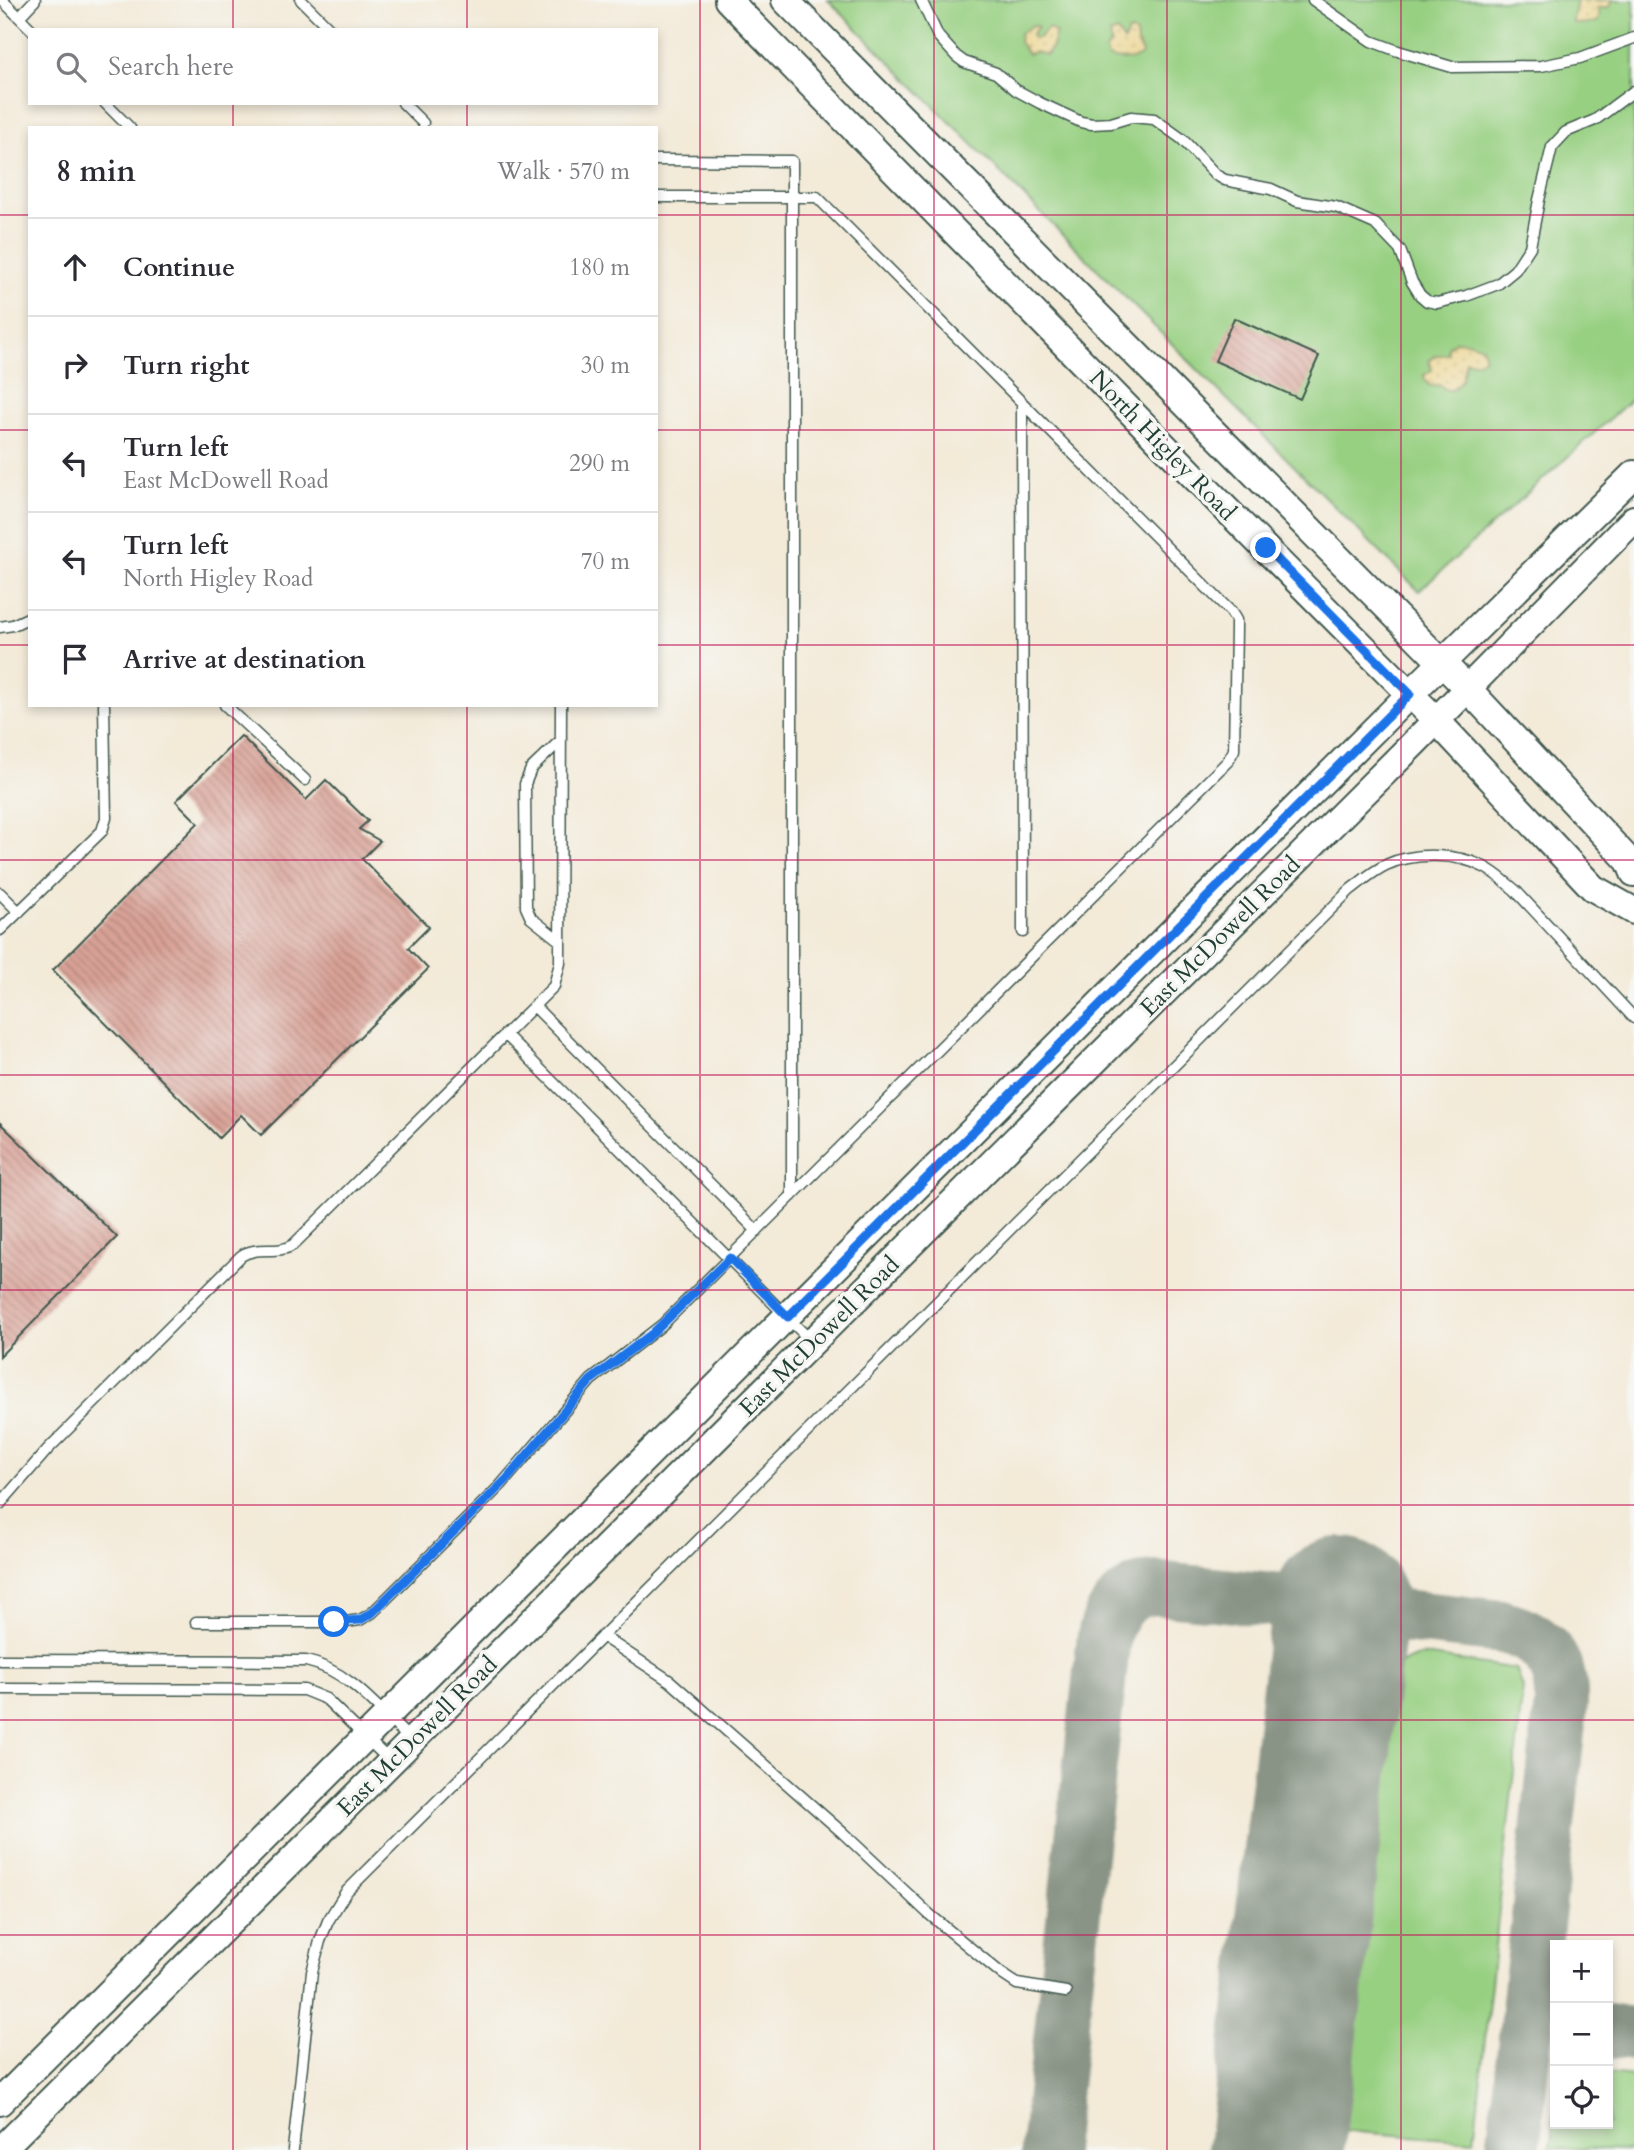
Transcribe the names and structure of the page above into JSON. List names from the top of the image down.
{
  "streets": {
    "main road": ["North Higley Road", "East McDowell Road"]
  },
  "crossings": [
    ["North Higley Road", "East McDowell Road"]
  ],
  "page": {
    "search": "Search here",
    "heading": ["8 min", "Walk · 570 m"],
    "list": [
      ["Continue", "180 m"],
      ["Turn right", "30 m"],
      ["Turn left", "East McDowell Road", "290 m"],
      ["Turn left", "North Higley Road", "70 m"],
      "Arrive at destination"
    ],
    "map_buttons": ["+", "−"]
  }
}
